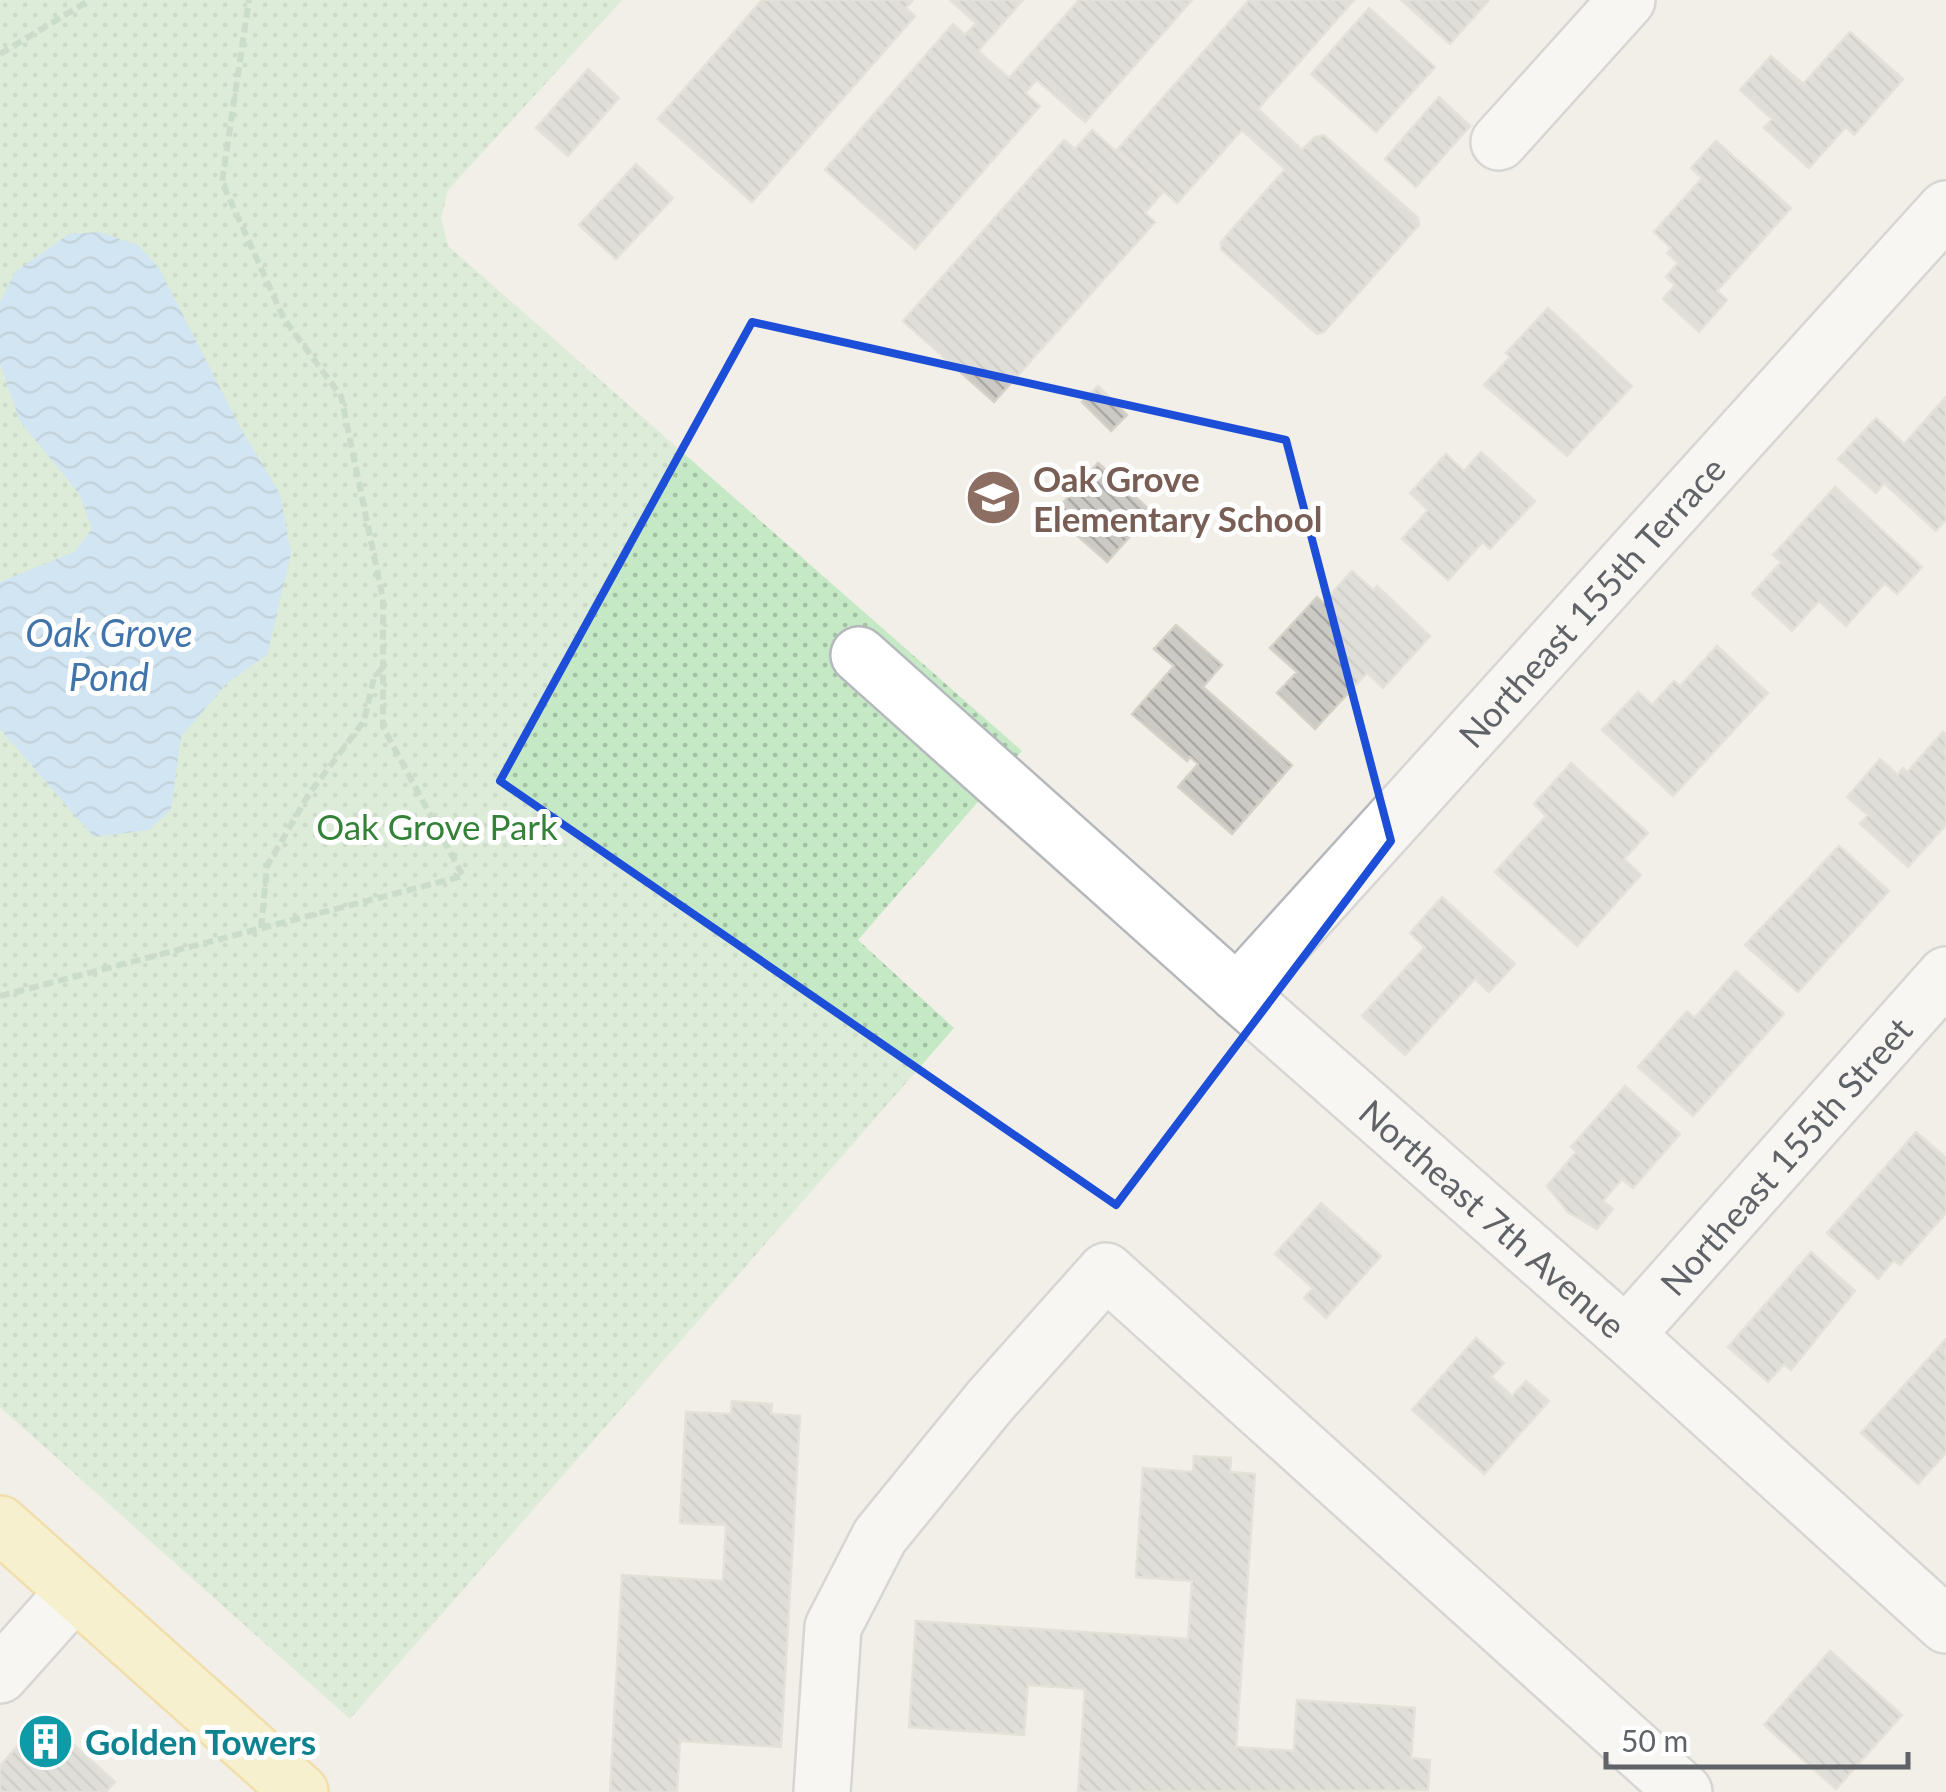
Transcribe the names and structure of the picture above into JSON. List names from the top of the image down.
{
  "streets": {
    "street": ["Northeast 155th Terrace", "Northeast 155th Street", "Northeast 7th Avenue"]
  },
  "crossings": [
    ["Northeast 155th Terrace", "Northeast 7th Avenue"],
    ["Northeast 155th Street", "Northeast 7th Avenue"]
  ],
  "water": ["Oak Grove Pond"],
  "parks": ["Oak Grove Park"],
  "places": {
    "school or university": ["Oak Grove Elementary School"],
    "building": ["Golden Towers"]
  },
  "scale_bar": "50 m"
}
